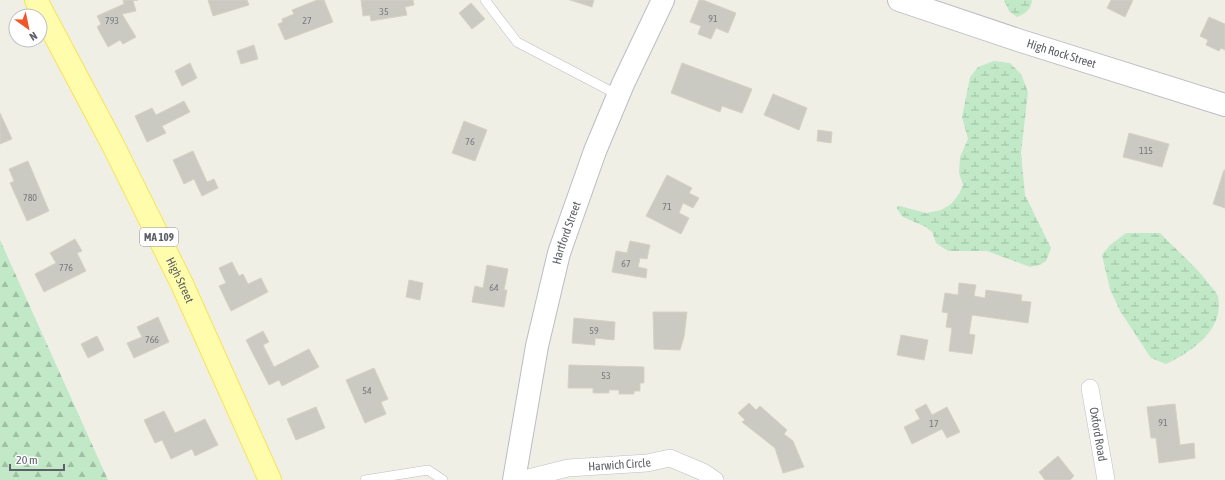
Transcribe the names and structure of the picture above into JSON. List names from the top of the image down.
{
  "streets": {
    "main road": ["MA 109", "High Street"],
    "street": [
      "High Rock Street",
      "Hartford Street",
      "Oxford Road",
      "Harwich Circle"
    ]
  },
  "house_numbers": [
    "35",
    "91",
    "793",
    "27",
    "76",
    "115",
    "780",
    "71",
    "67",
    "776",
    "64",
    "59",
    "766",
    "53",
    "54",
    "91",
    "17"
  ],
  "scale_bar": "20 m",
  "north": "bottom right"
}
